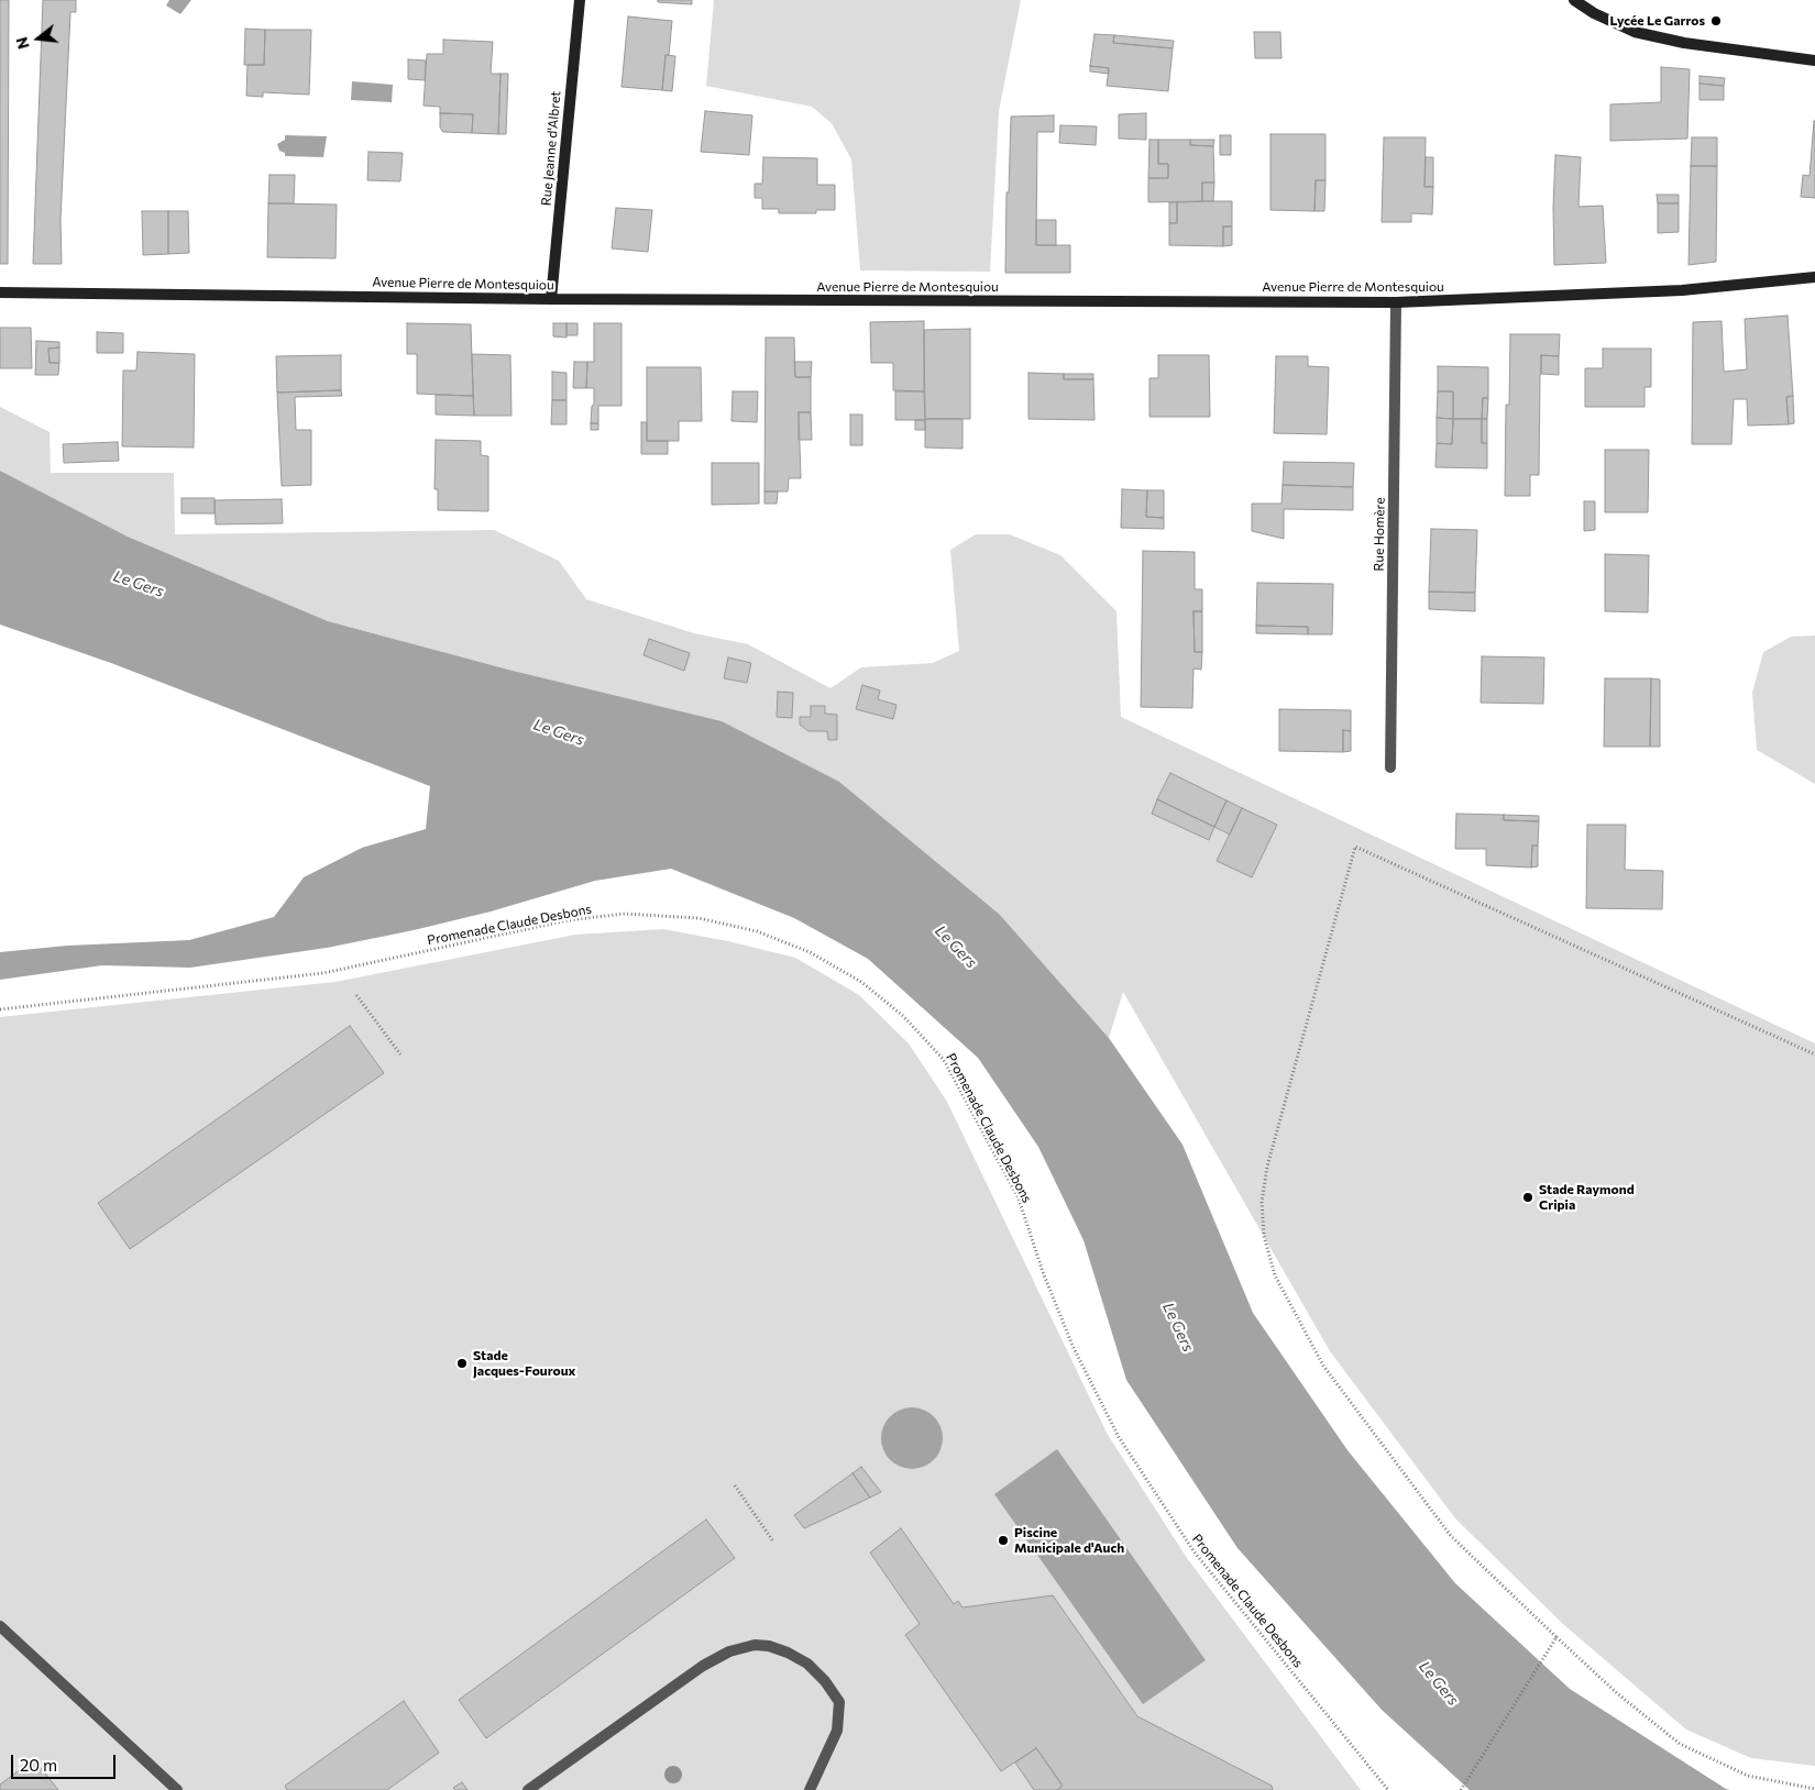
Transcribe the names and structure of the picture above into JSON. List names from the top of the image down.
{
  "streets": {
    "street": ["Rue Jeanne d'Albret", "Avenue Pierre de Montesquiou", "Rue Homère"],
    "path": ["Promenade Claude Desbons"]
  },
  "crossings": [
    ["Rue Jeanne d'Albret", "Avenue Pierre de Montesquiou"],
    ["Avenue Pierre de Montesquiou", "Rue Homère"]
  ],
  "water": ["Le Gers"],
  "places": [
    "Lycée Le Garros",
    "Stade Raymond Cripia",
    "Stade Jacques-Fouroux",
    "Piscine Municipale d'Auch"
  ],
  "scale_bar": "20 m",
  "north": "left"
}
